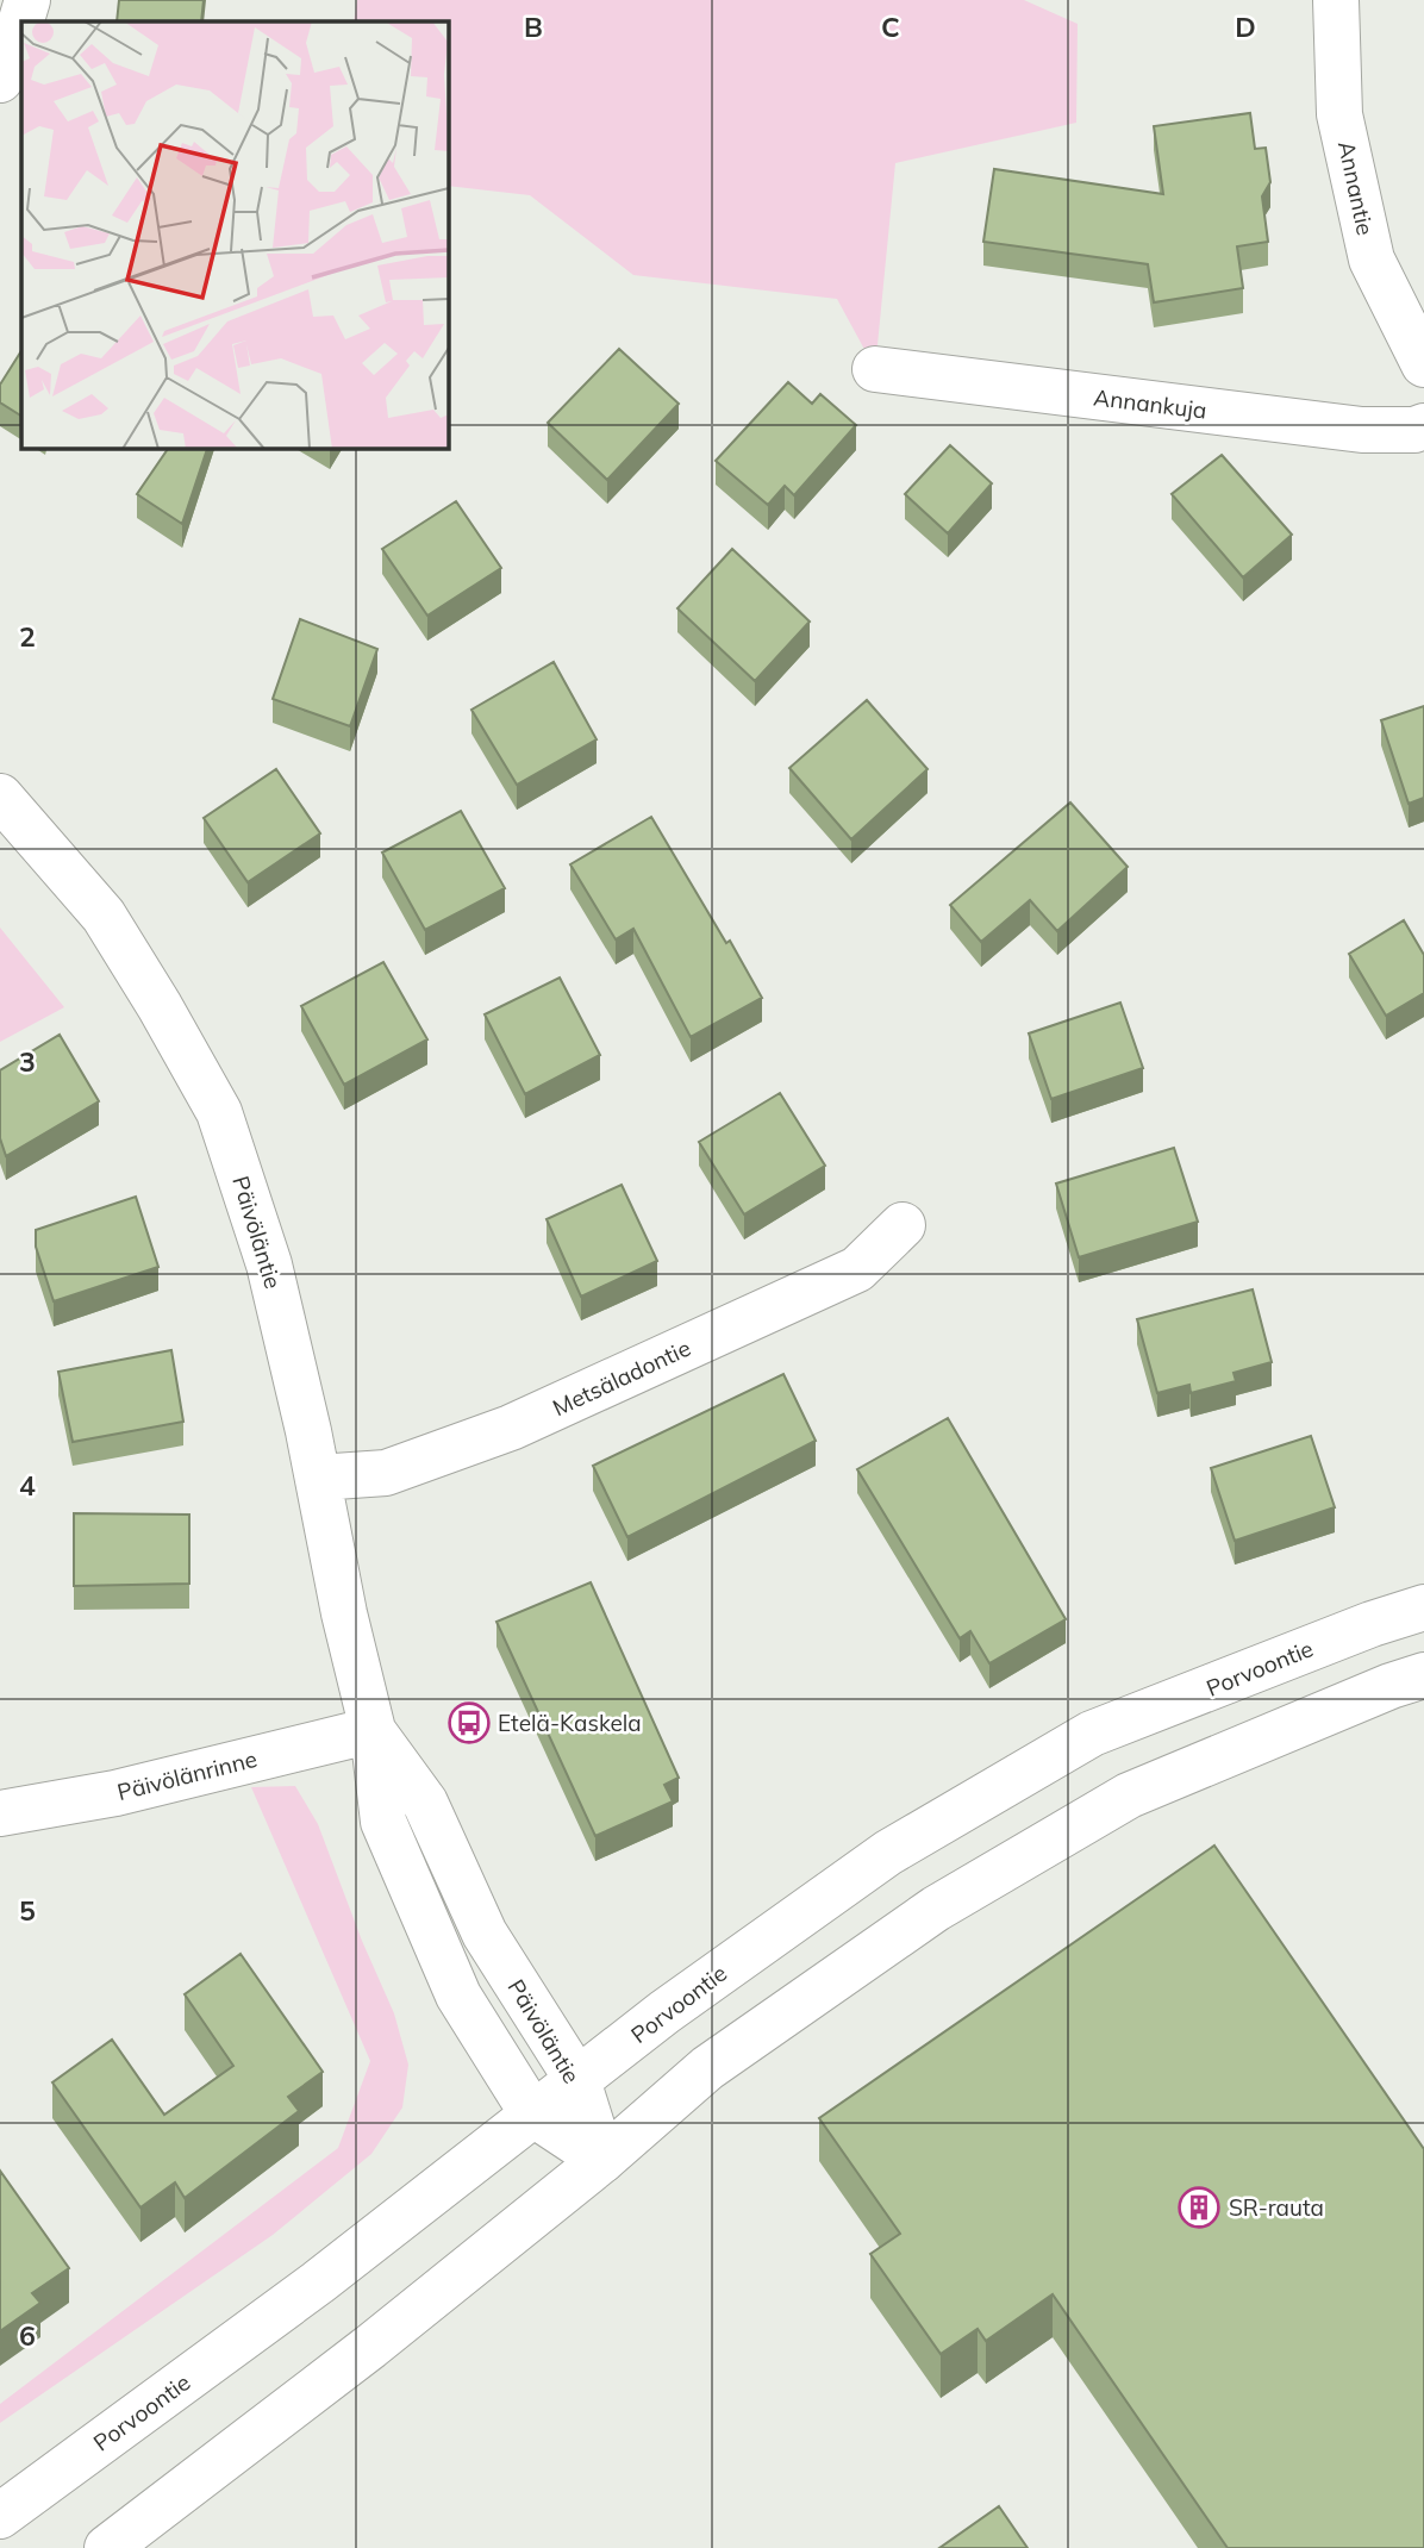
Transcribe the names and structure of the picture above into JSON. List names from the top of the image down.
{
  "streets": {
    "street": [
      "Annantie",
      "Annankuja",
      "Päivöläntie",
      "Metsäladontie",
      "Porvoontie",
      "Päivölänrinne"
    ]
  },
  "crossings": [
    ["Päivöläntie", "Metsäladontie"],
    ["Päivöläntie", "Porvoontie"],
    ["Päivöläntie", "Päivölänrinne"]
  ],
  "places": {
    "bus stop": ["Etelä-Kaskela"],
    "building": ["SR-rauta"]
  },
  "grid": {
    "columns": ["B", "C", "D"],
    "rows": [
      "2",
      "3",
      "4",
      "5",
      "6"
    ]
  }
}
